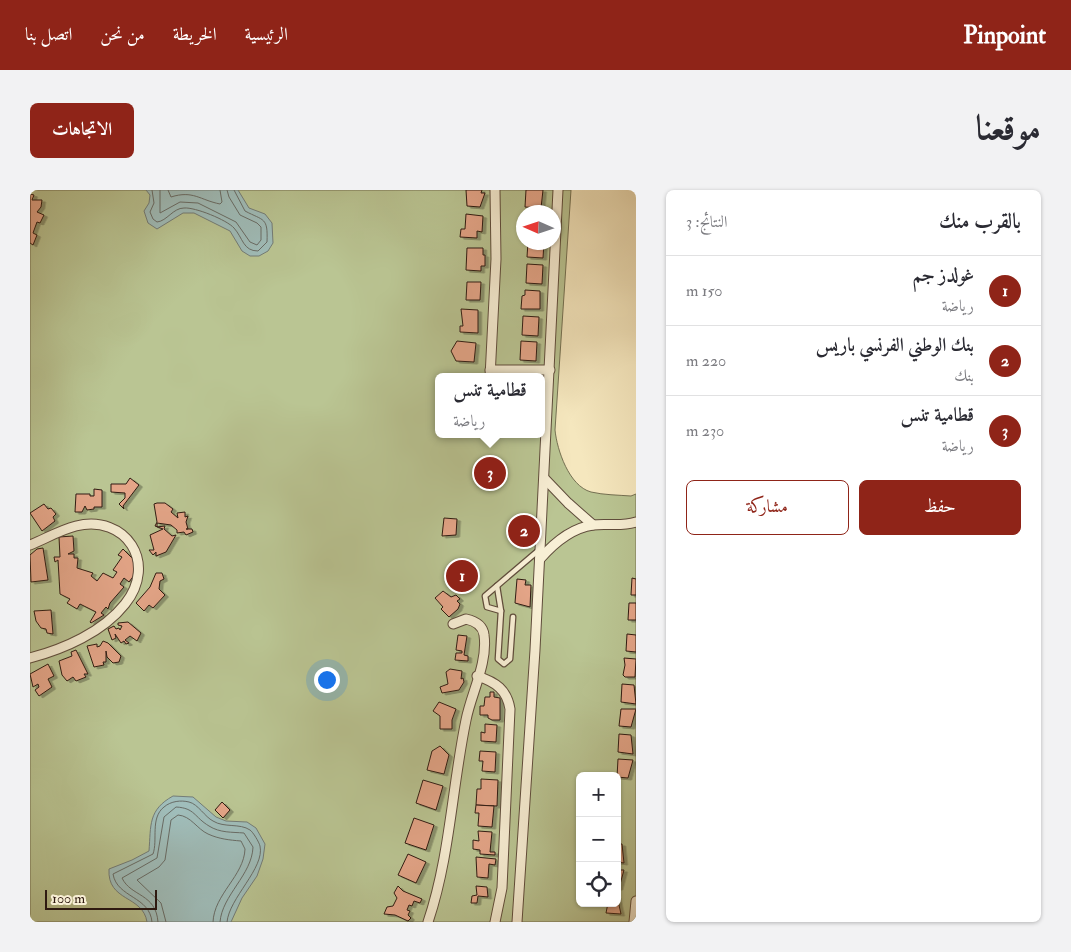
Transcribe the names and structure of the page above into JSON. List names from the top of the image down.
{
  "scale_bar": "100 m",
  "north": "left",
  "page": {
    "header": "Pinpoint",
    "nav": [
      "الرئيسية",
      "الخريطة",
      "من نحن",
      "اتصل بنا"
    ],
    "title": "موقعنا",
    "buttons": [
      "الاتجاهات",
      ["حفظ", "مشاركة"]
    ],
    "heading": ["بالقرب منك", "النتائج: 3"],
    "list": [
      {
        "mark": "1",
        "name": "غولدز جم",
        "note": "رياضة",
        "value": "150 m"
      },
      {
        "mark": "2",
        "name": "بنك الوطني الفرنسي باريس",
        "note": "بنك",
        "value": "220 m"
      },
      {
        "mark": "3",
        "name": "قطامية تنس",
        "note": "رياضة",
        "value": "230 m"
      }
    ],
    "popup": ["قطامية تنس", "رياضة"],
    "pins": ["3", "2", "1"],
    "map_buttons": ["+", "−"],
    "scale": "100 m"
  }
}
